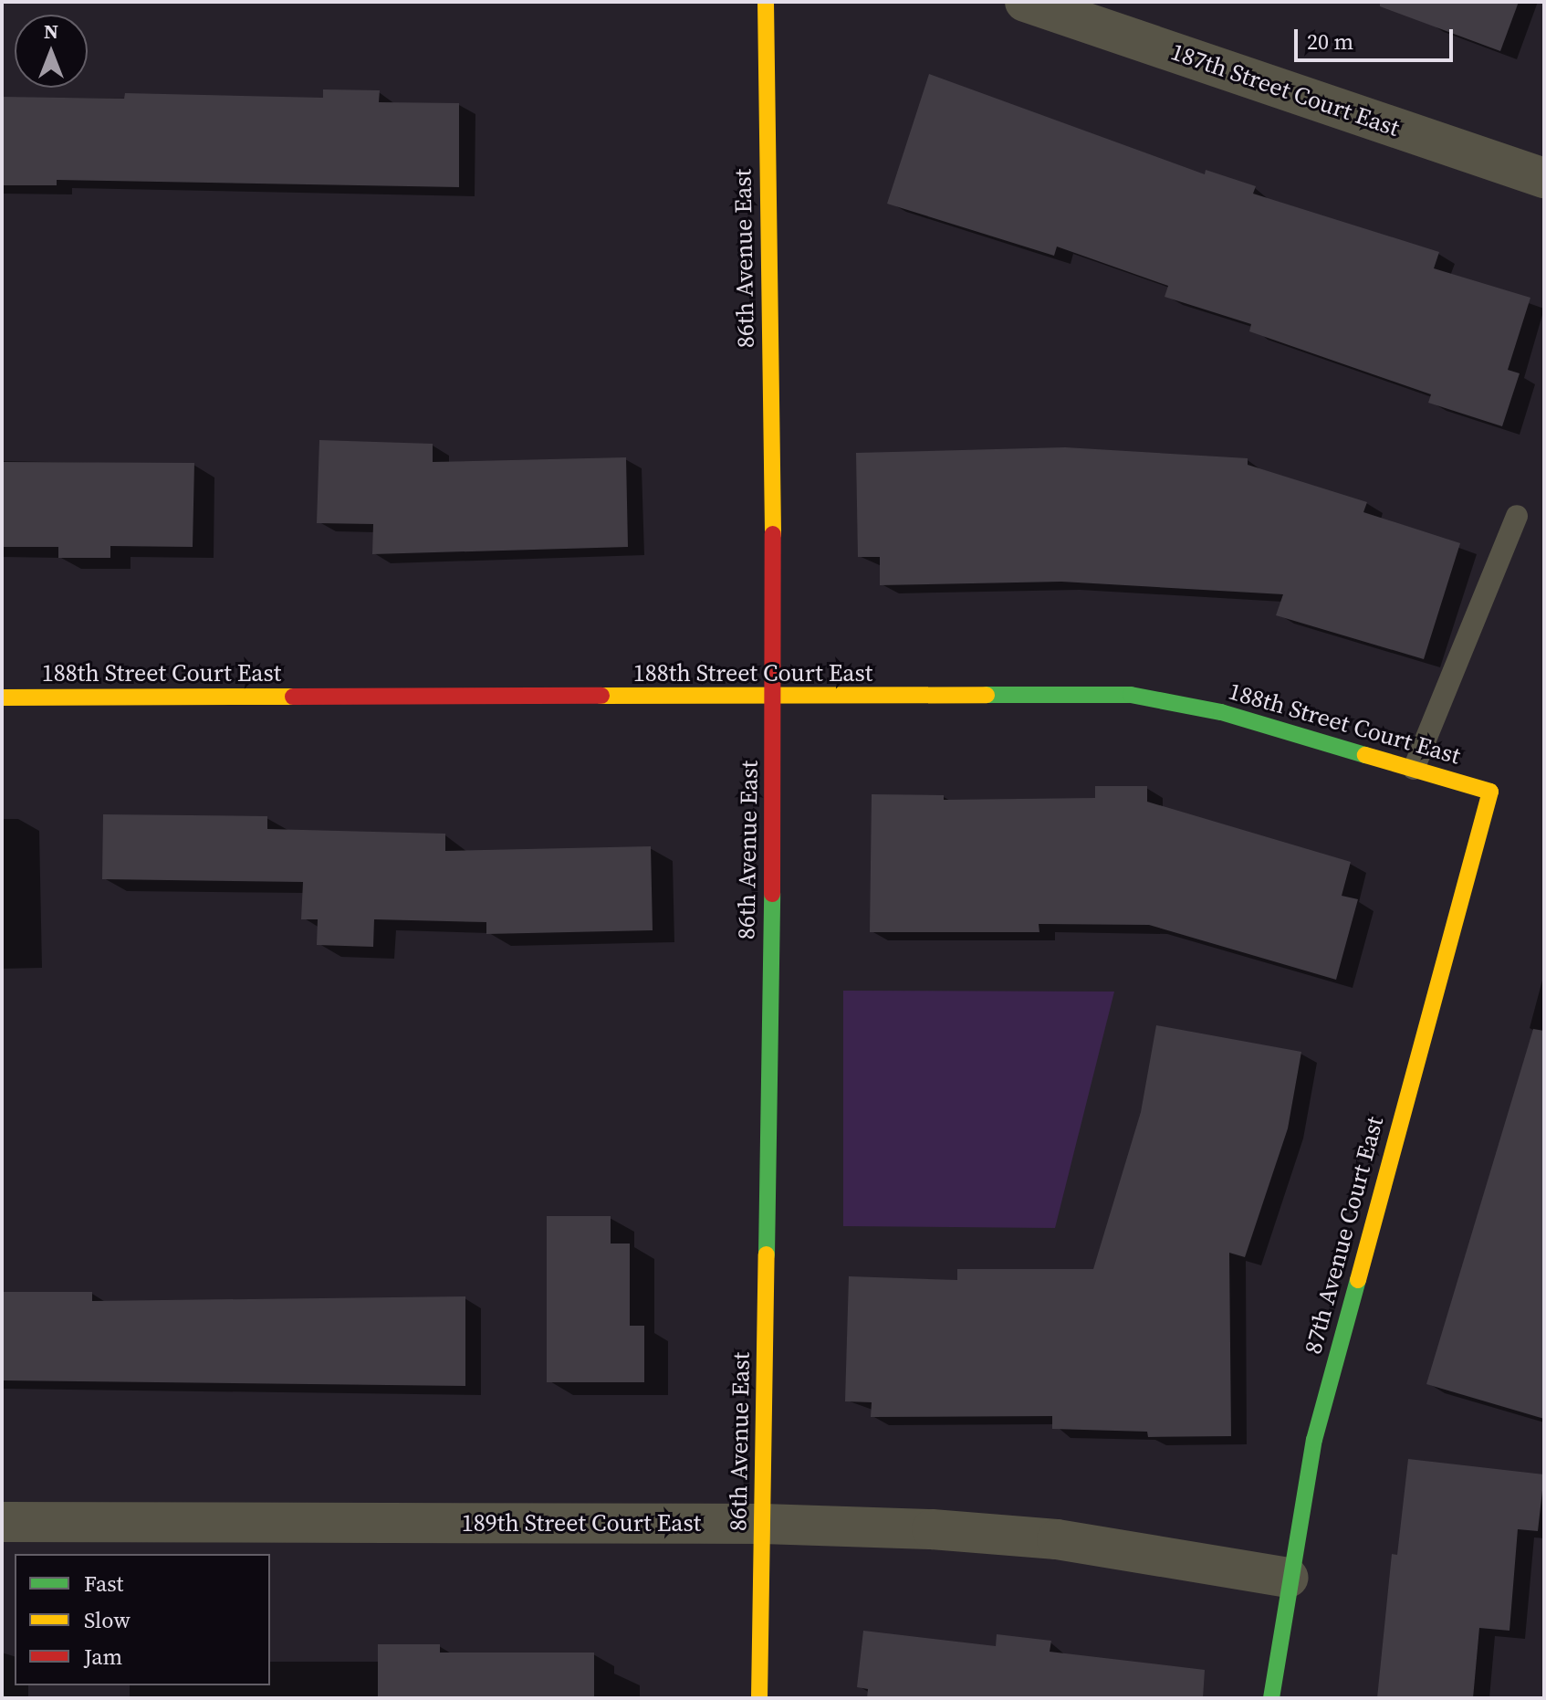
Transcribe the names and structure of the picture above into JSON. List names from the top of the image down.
{
  "streets": {
    "street": [
      "187th Street Court East",
      "86th Avenue East",
      "188th Street Court East",
      "87th Avenue Court East",
      "189th Street Court East"
    ]
  },
  "crossings": [
    ["86th Avenue East", "188th Street Court East"],
    ["86th Avenue East", "189th Street Court East"],
    ["188th Street Court East", "87th Avenue Court East"],
    ["87th Avenue Court East", "189th Street Court East"]
  ],
  "legend": ["Fast", "Slow", "Jam"],
  "scale_bar": "20 m",
  "north": "top"
}
